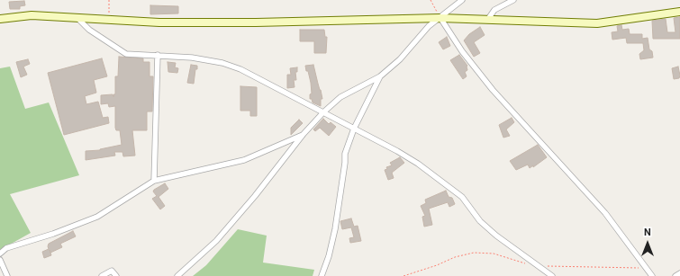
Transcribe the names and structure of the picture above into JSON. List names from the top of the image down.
{
  "north": "top"
}
